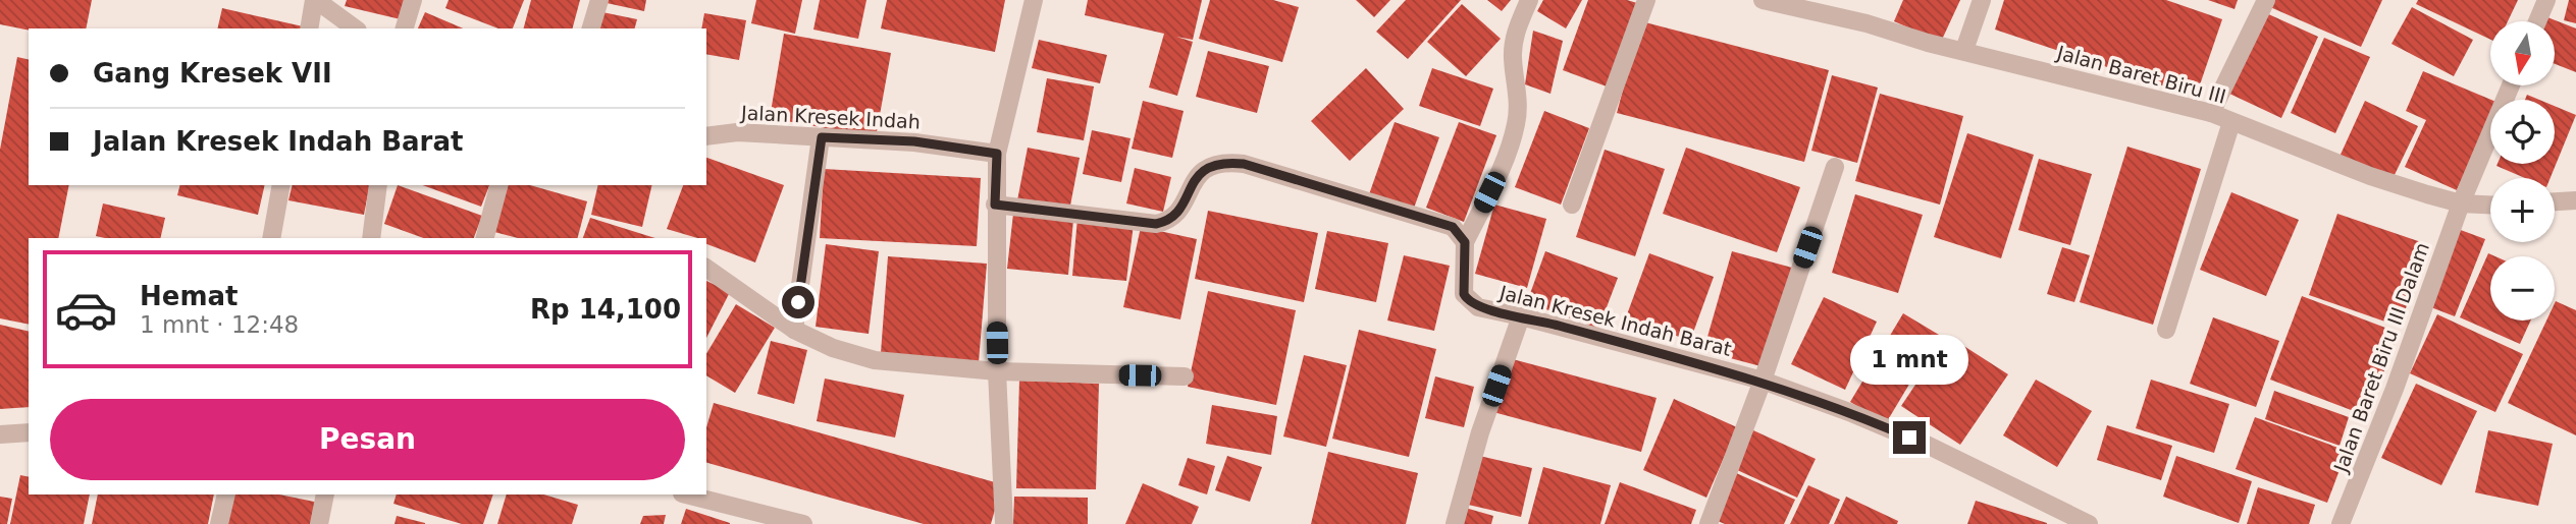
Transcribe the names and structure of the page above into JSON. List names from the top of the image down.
{
  "streets": {
    "street": [
      "Jalan Baret Biru III",
      "Jalan Kresek Indah",
      "Jalan Kresek Indah Barat",
      "Jalan Baret Biru III Dalam"
    ]
  },
  "crossings": [
    ["Jalan Baret Biru III", "Jalan Baret Biru III Dalam"]
  ],
  "north": "bottom",
  "page": {
    "map_buttons": ["+", "−"],
    "banner": ["Gang Kresek VII", "Jalan Kresek Indah Barat"],
    "list": [
      {
        "name": "Hemat",
        "note": "1 mnt · 12:48",
        "value": "Rp 14,100"
      }
    ],
    "bubble": "1 mnt",
    "buttons": "Pesan"
  }
}
